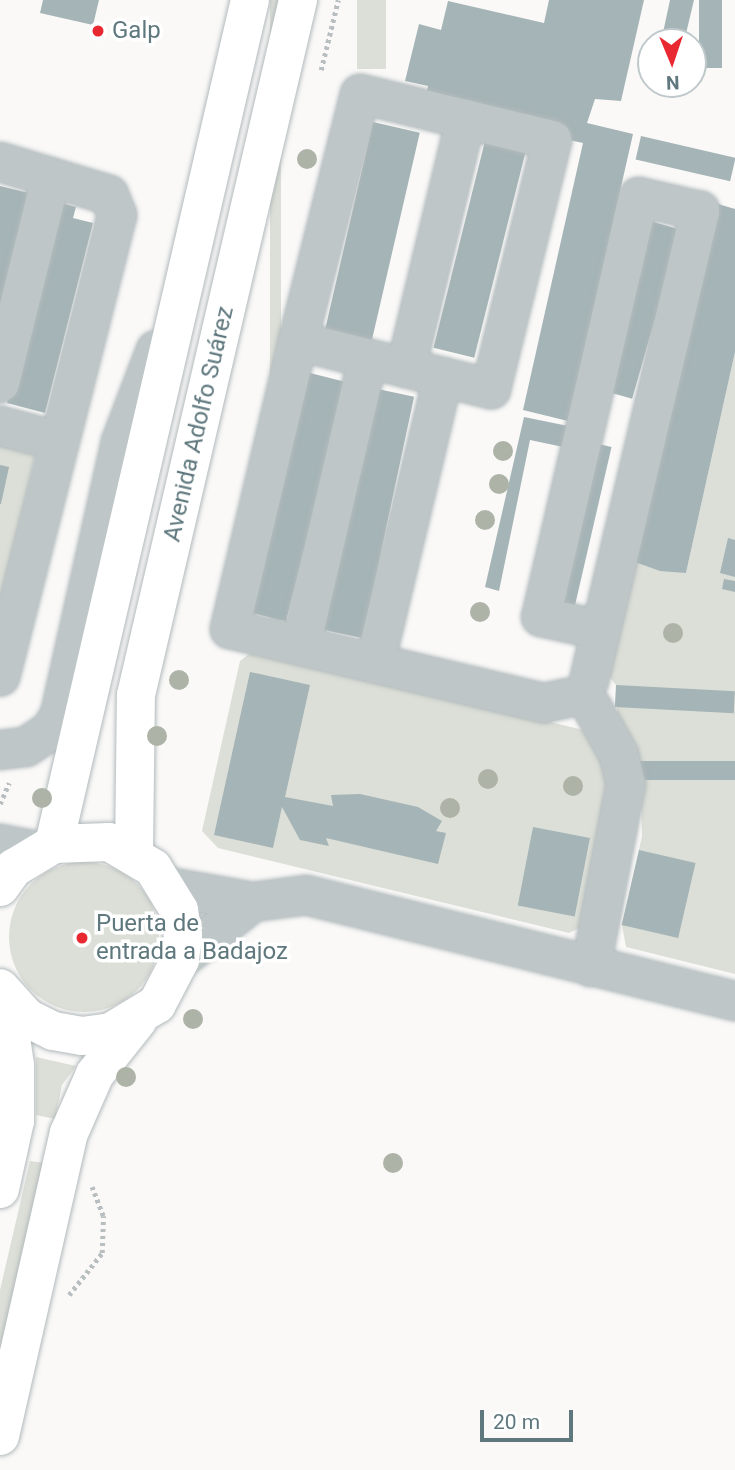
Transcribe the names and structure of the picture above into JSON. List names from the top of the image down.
{
  "streets": {
    "highway": ["Avenida Adolfo Suárez"]
  },
  "places": ["Galp", "Puerta de entrada a Badajoz"],
  "scale_bar": "20 m",
  "north": "bottom"
}
